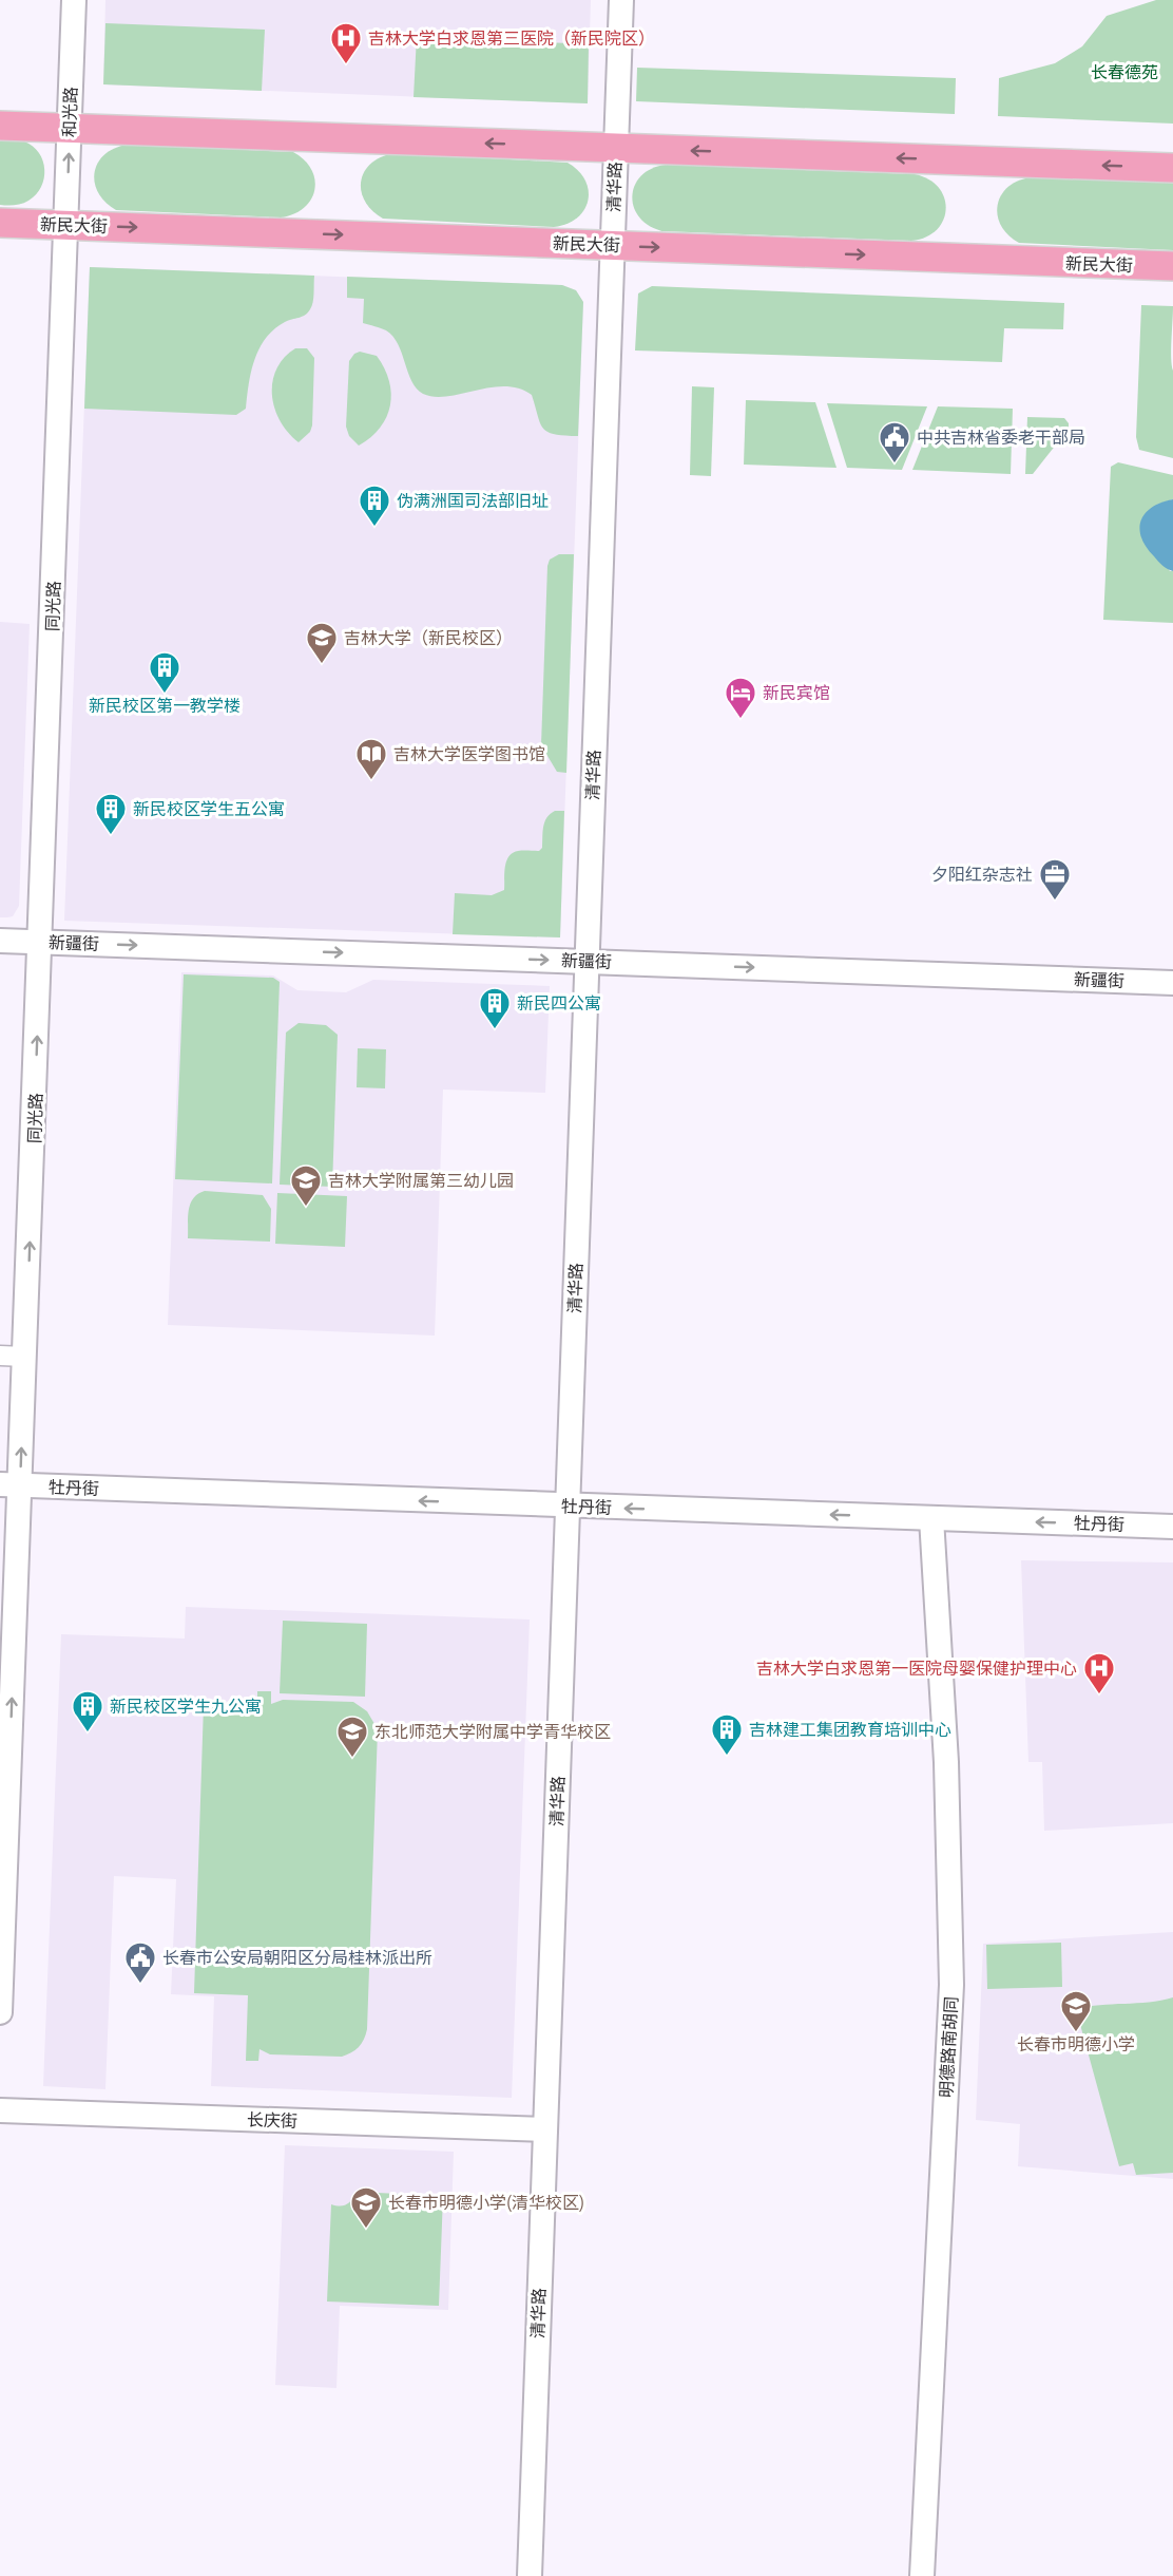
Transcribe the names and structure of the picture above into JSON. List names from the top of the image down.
{
  "streets": {
    "main road": ["新民大街"],
    "street": [
      "和光路",
      "清华路",
      "同光路",
      "新疆街",
      "牡丹街",
      "明德路南胡同",
      "长庆街"
    ]
  },
  "crossings": [
    ["和光路", "新民大街"],
    ["和光路", "同光路"],
    ["清华路", "新民大街"],
    ["清华路", "新疆街"],
    ["清华路", "牡丹街"],
    ["清华路", "长庆街"],
    ["新民大街", "同光路"],
    ["同光路", "新疆街"],
    ["同光路", "牡丹街"],
    ["牡丹街", "明德路南胡同"]
  ],
  "one_way": [
    "和光路",
    "同光路",
    "新疆街",
    "牡丹街"
  ],
  "parks": ["长春德苑"],
  "places": {
    "hospital": ["吉林大学白求恩第三医院（新民院区）", "吉林大学白求恩第一医院母婴保健护理中心"],
    "public building": ["中共吉林省委老干部局", "长春市公安局朝阳区分局桂林派出所"],
    "building": [
      "伪满洲国司法部旧址",
      "新民校区第一教学楼",
      "新民校区学生五公寓",
      "新民四公寓",
      "新民校区学生九公寓",
      "吉林建工集团教育培训中心"
    ],
    "school or university": [
      "吉林大学（新民校区）",
      "吉林大学附属第三幼儿园",
      "东北师范大学附属中学青华校区",
      "长春市明德小学",
      "长春市明德小学(清华校区)"
    ],
    "hotel": ["新民宾馆"],
    "library": ["吉林大学医学图书馆"],
    "office": ["夕阳红杂志社"]
  }
}
